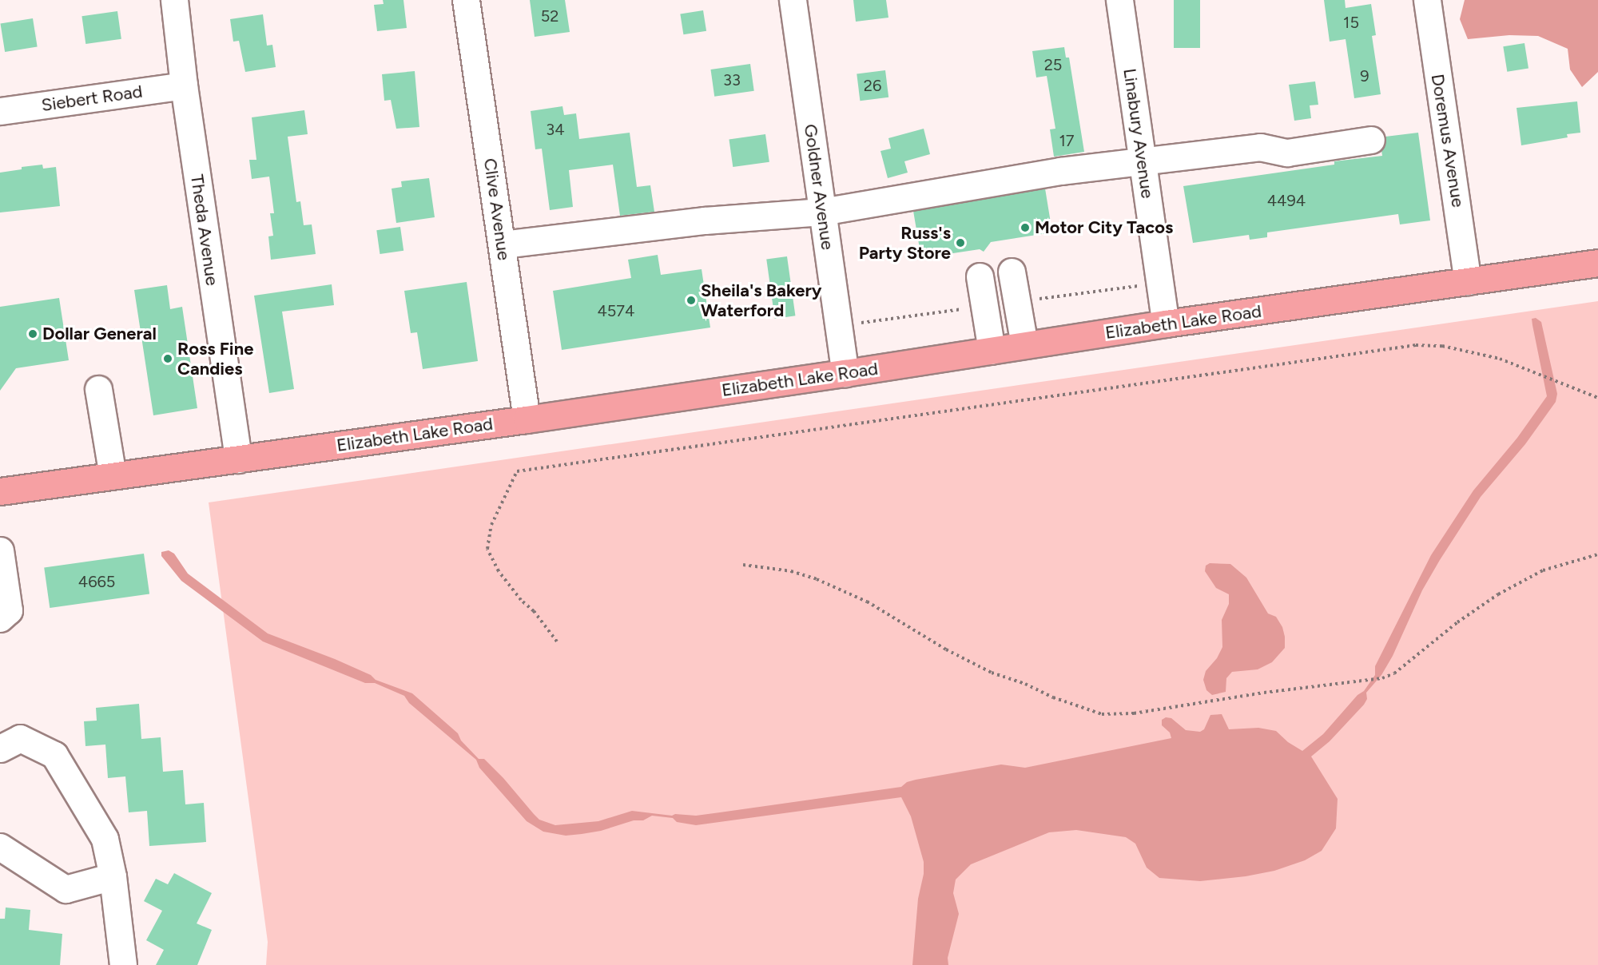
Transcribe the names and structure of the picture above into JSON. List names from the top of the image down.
{
  "streets": {
    "main road": ["Elizabeth Lake Road"],
    "street": [
      "Siebert Road",
      "Linabury Avenue",
      "Doremus Avenue",
      "Goldner Avenue",
      "Clive Avenue",
      "Theda Avenue"
    ]
  },
  "crossings": [
    ["Siebert Road", "Theda Avenue"],
    ["Linabury Avenue", "Elizabeth Lake Road"],
    ["Doremus Avenue", "Elizabeth Lake Road"],
    ["Goldner Avenue", "Elizabeth Lake Road"],
    ["Clive Avenue", "Elizabeth Lake Road"],
    ["Theda Avenue", "Elizabeth Lake Road"]
  ],
  "places": [
    "Motor City Tacos",
    "Russ's Party Store",
    "Sheila's Bakery Waterford",
    "Dollar General",
    "Ross Fine Candies"
  ],
  "house_numbers": [
    "52",
    "15",
    "25",
    "9",
    "33",
    "26",
    "34",
    "17",
    "4494",
    "4574",
    "4665"
  ]
}
